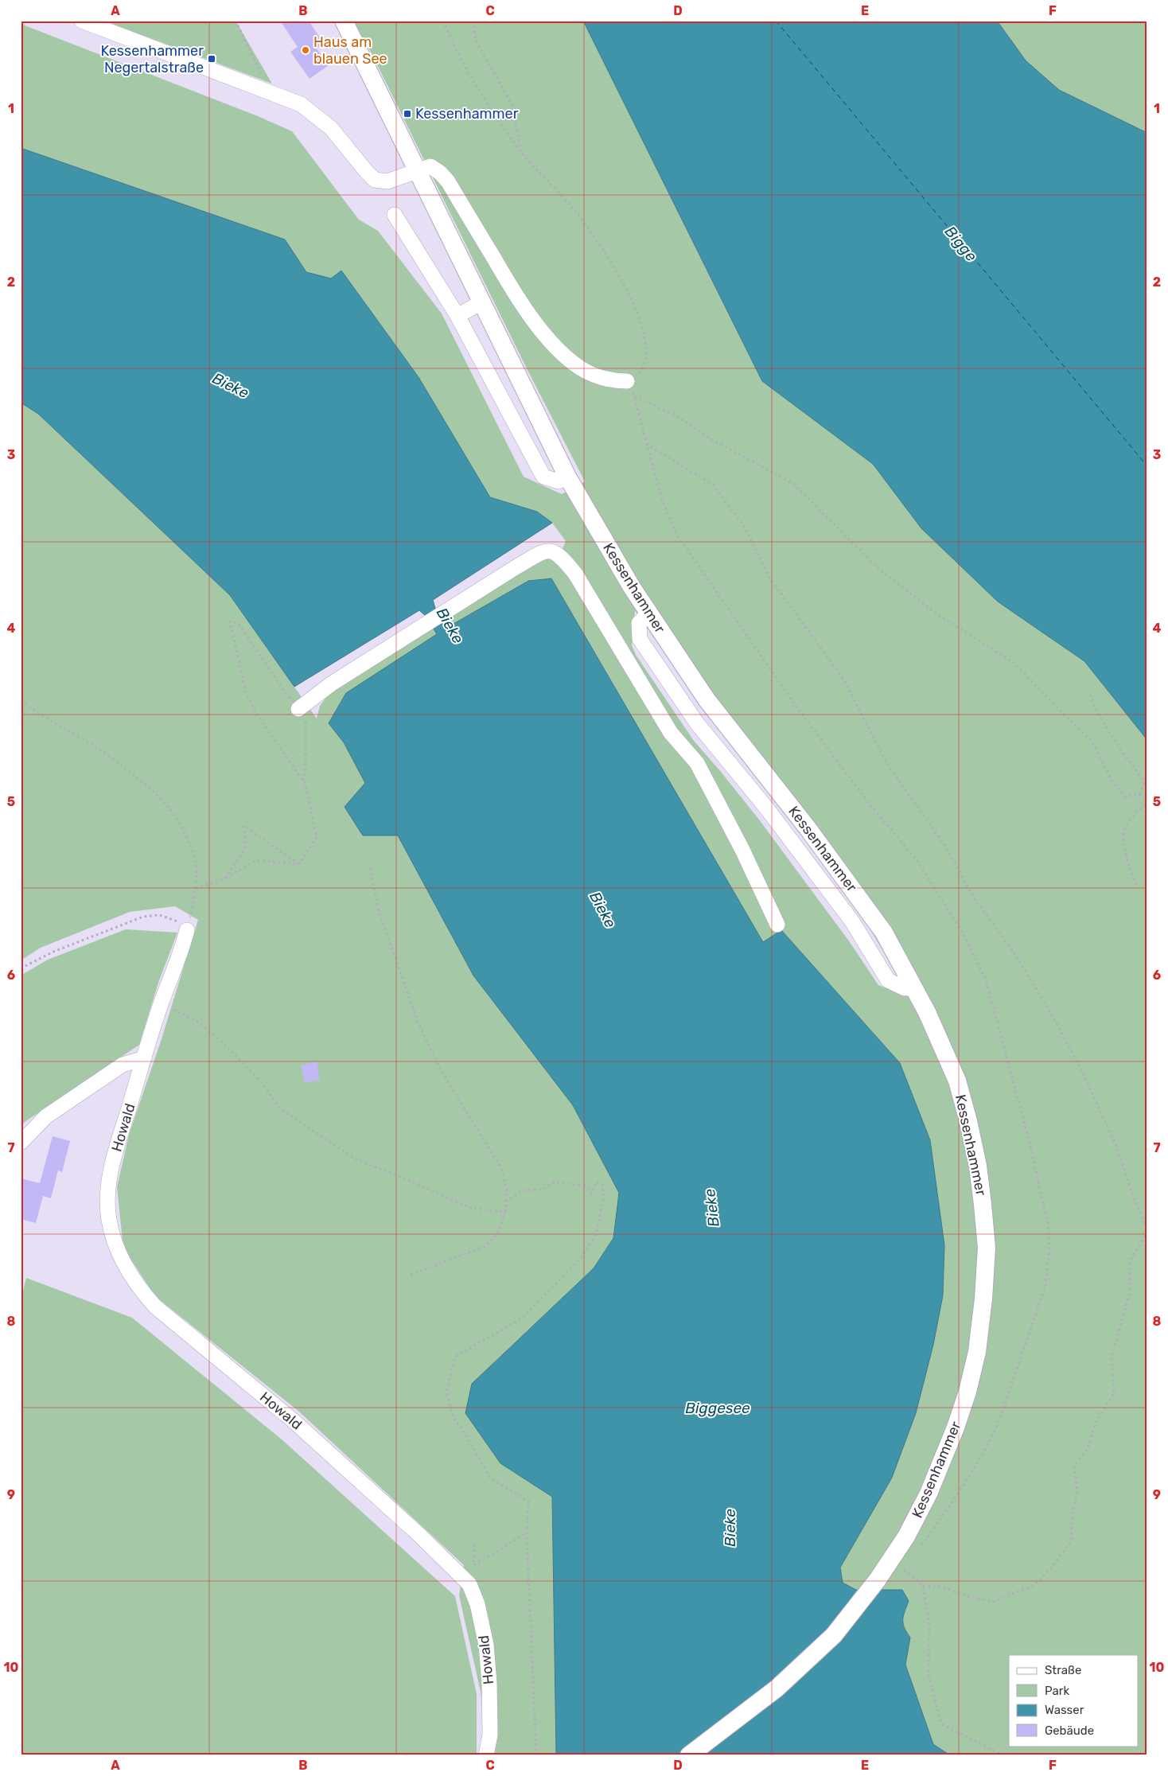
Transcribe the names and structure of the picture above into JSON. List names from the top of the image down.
{
  "streets": {
    "main road": ["Kessenhammer"],
    "street": ["Howald"]
  },
  "water": ["Bigge", "Bieke", "Biggesee"],
  "places": {
    "other": ["Haus am blauen See"],
    "transit": ["Kessenhammer Negertalstraße", "Kessenhammer"]
  },
  "legend": [
    "Straße",
    "Park",
    "Wasser",
    "Gebäude"
  ],
  "grid": {
    "columns": [
      "A",
      "B",
      "C",
      "D",
      "E",
      "F"
    ],
    "rows": [
      "1",
      "2",
      "3",
      "4",
      "5",
      "6",
      "7",
      "8",
      "9",
      "10"
    ]
  }
}
